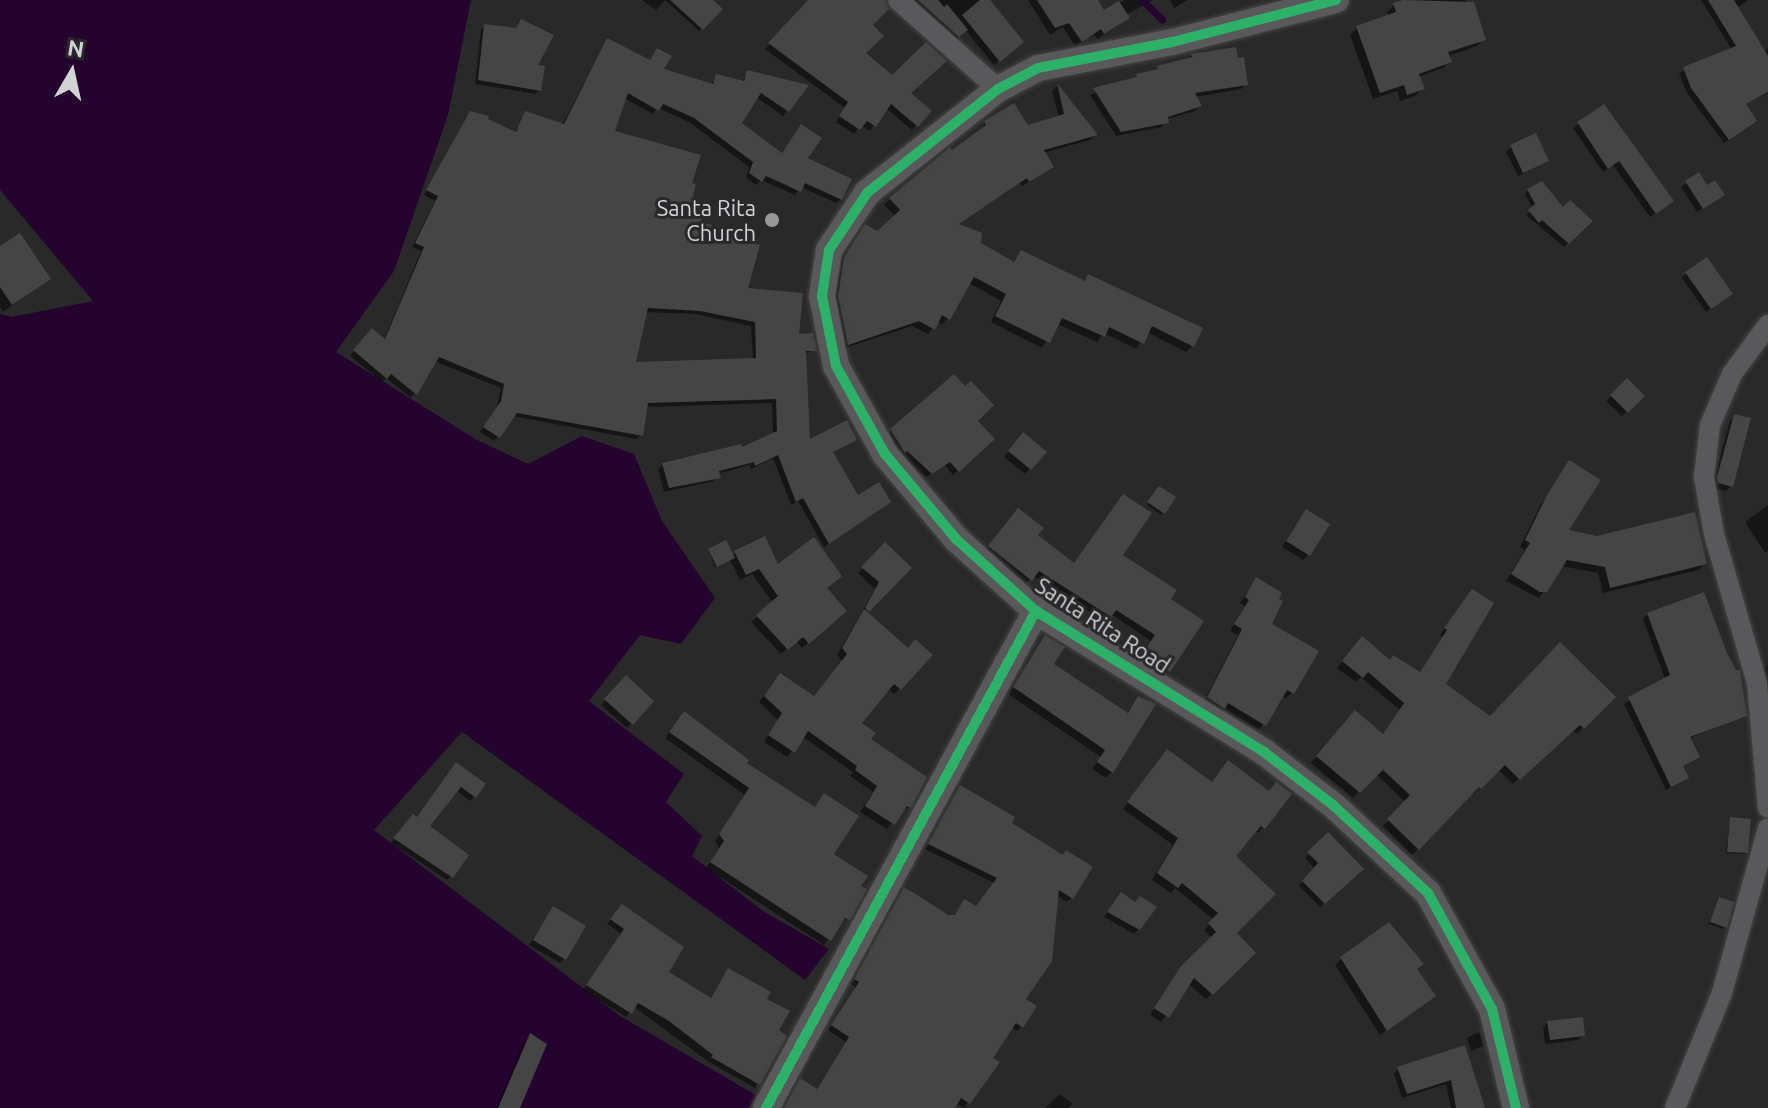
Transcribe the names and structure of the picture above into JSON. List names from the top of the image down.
{
  "streets": {
    "street": ["Santa Rita Road"]
  },
  "places": ["Santa Rita Church"],
  "north": "top"
}
